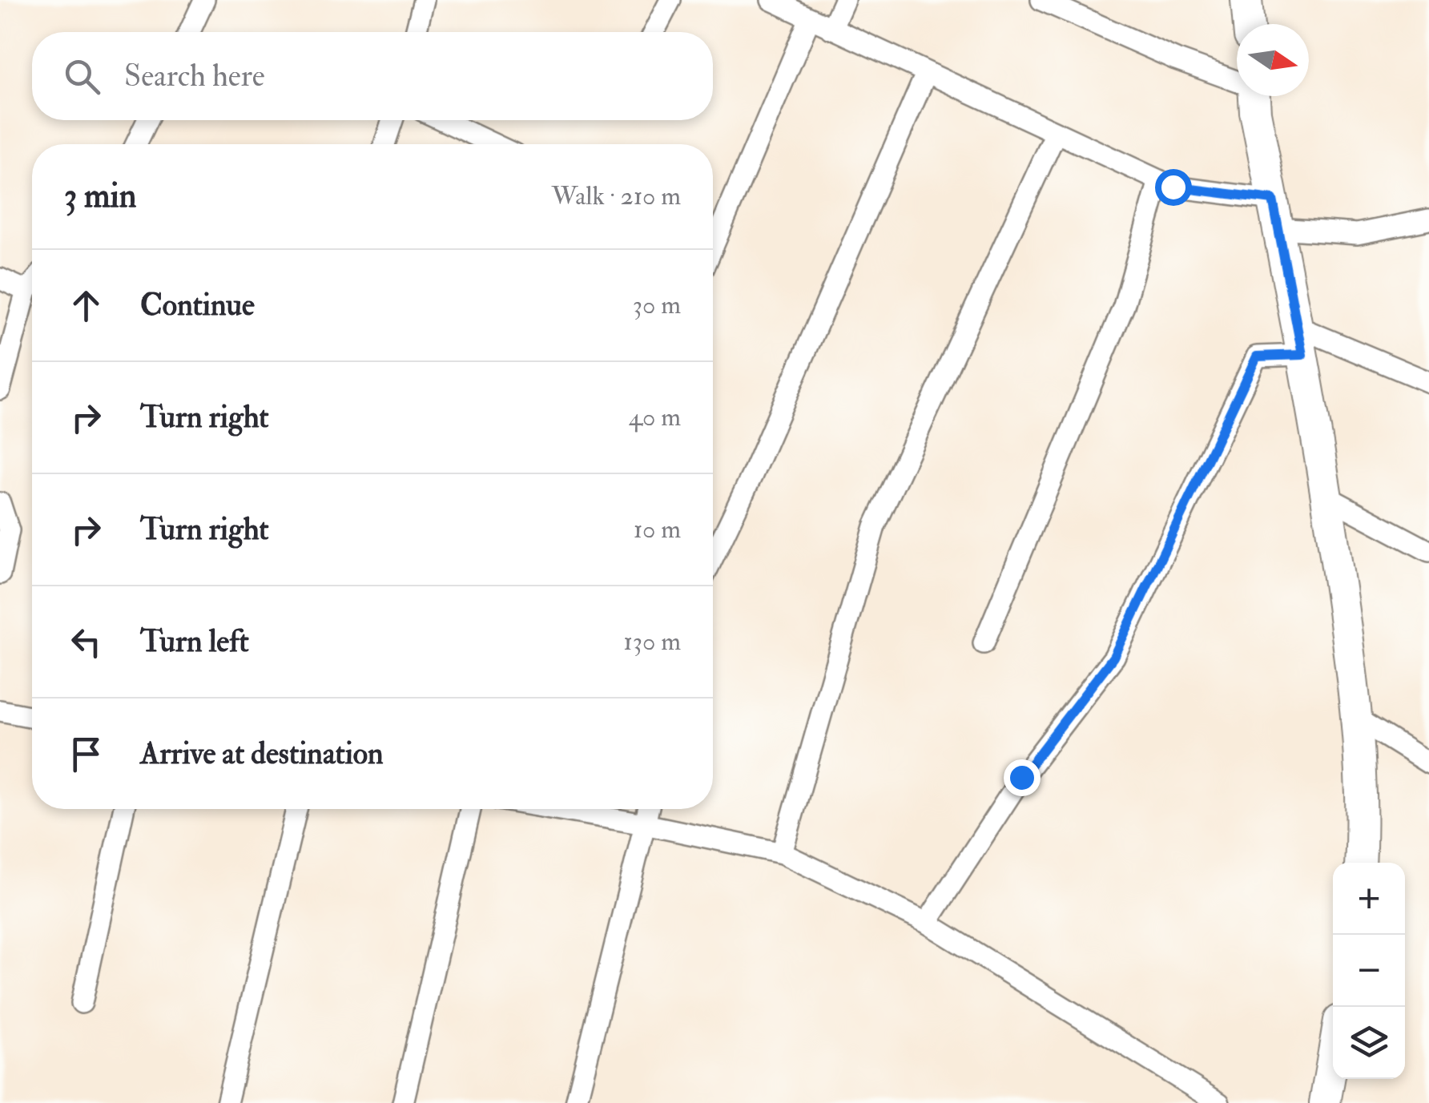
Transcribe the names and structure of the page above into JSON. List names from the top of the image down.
{
  "north": "right",
  "page": {
    "search": "Search here",
    "heading": ["3 min", "Walk · 210 m"],
    "list": [
      ["Continue", "30 m"],
      ["Turn right", "40 m"],
      ["Turn right", "10 m"],
      ["Turn left", "130 m"],
      "Arrive at destination"
    ],
    "map_buttons": ["+", "−"]
  }
}
